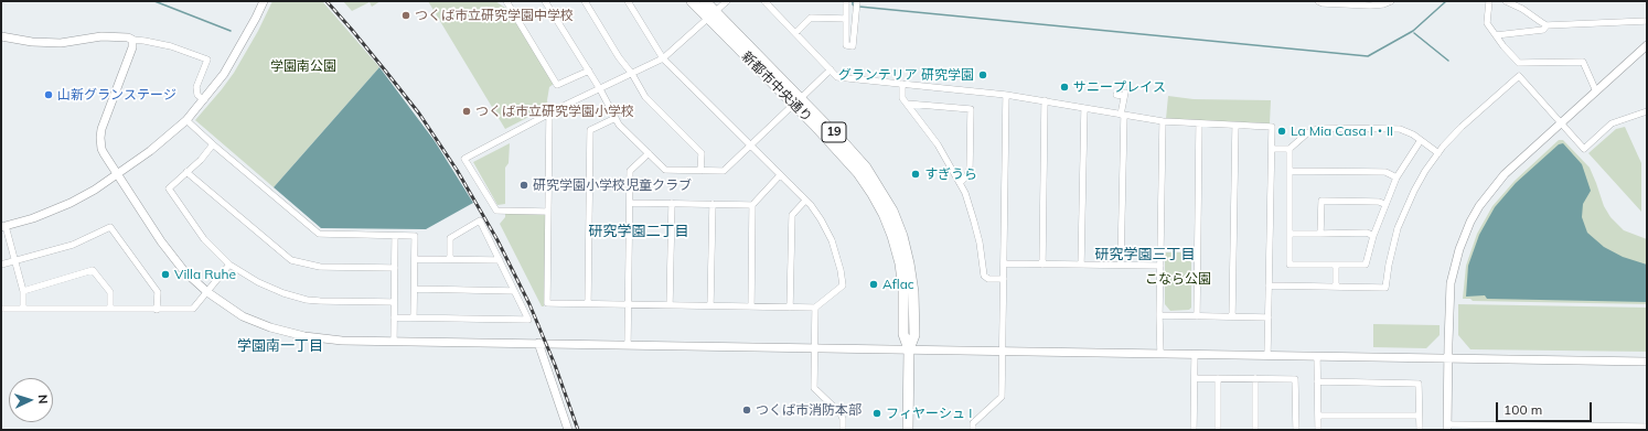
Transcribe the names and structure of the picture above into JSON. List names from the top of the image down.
{
  "streets": {
    "main road": ["新都市中央通り", "19"]
  },
  "districts": ["研究学園二丁目", "研究学園三丁目", "学園南一丁目"],
  "parks": ["学園南公園", "こなら公園"],
  "places": [
    "つくば市立研究学園中学校",
    "グランテリア 研究学園",
    "サニープレイス",
    "山新グランステージ",
    "つくば市立研究学園小学校",
    "La Mia Casa I・II",
    "すぎうら",
    "研究学園小学校児童クラブ",
    "Villa Ruhe",
    "Aflac",
    "つくば市消防本部",
    "フィヤーシュ I"
  ],
  "scale_bar": "100 m",
  "north": "right"
}
